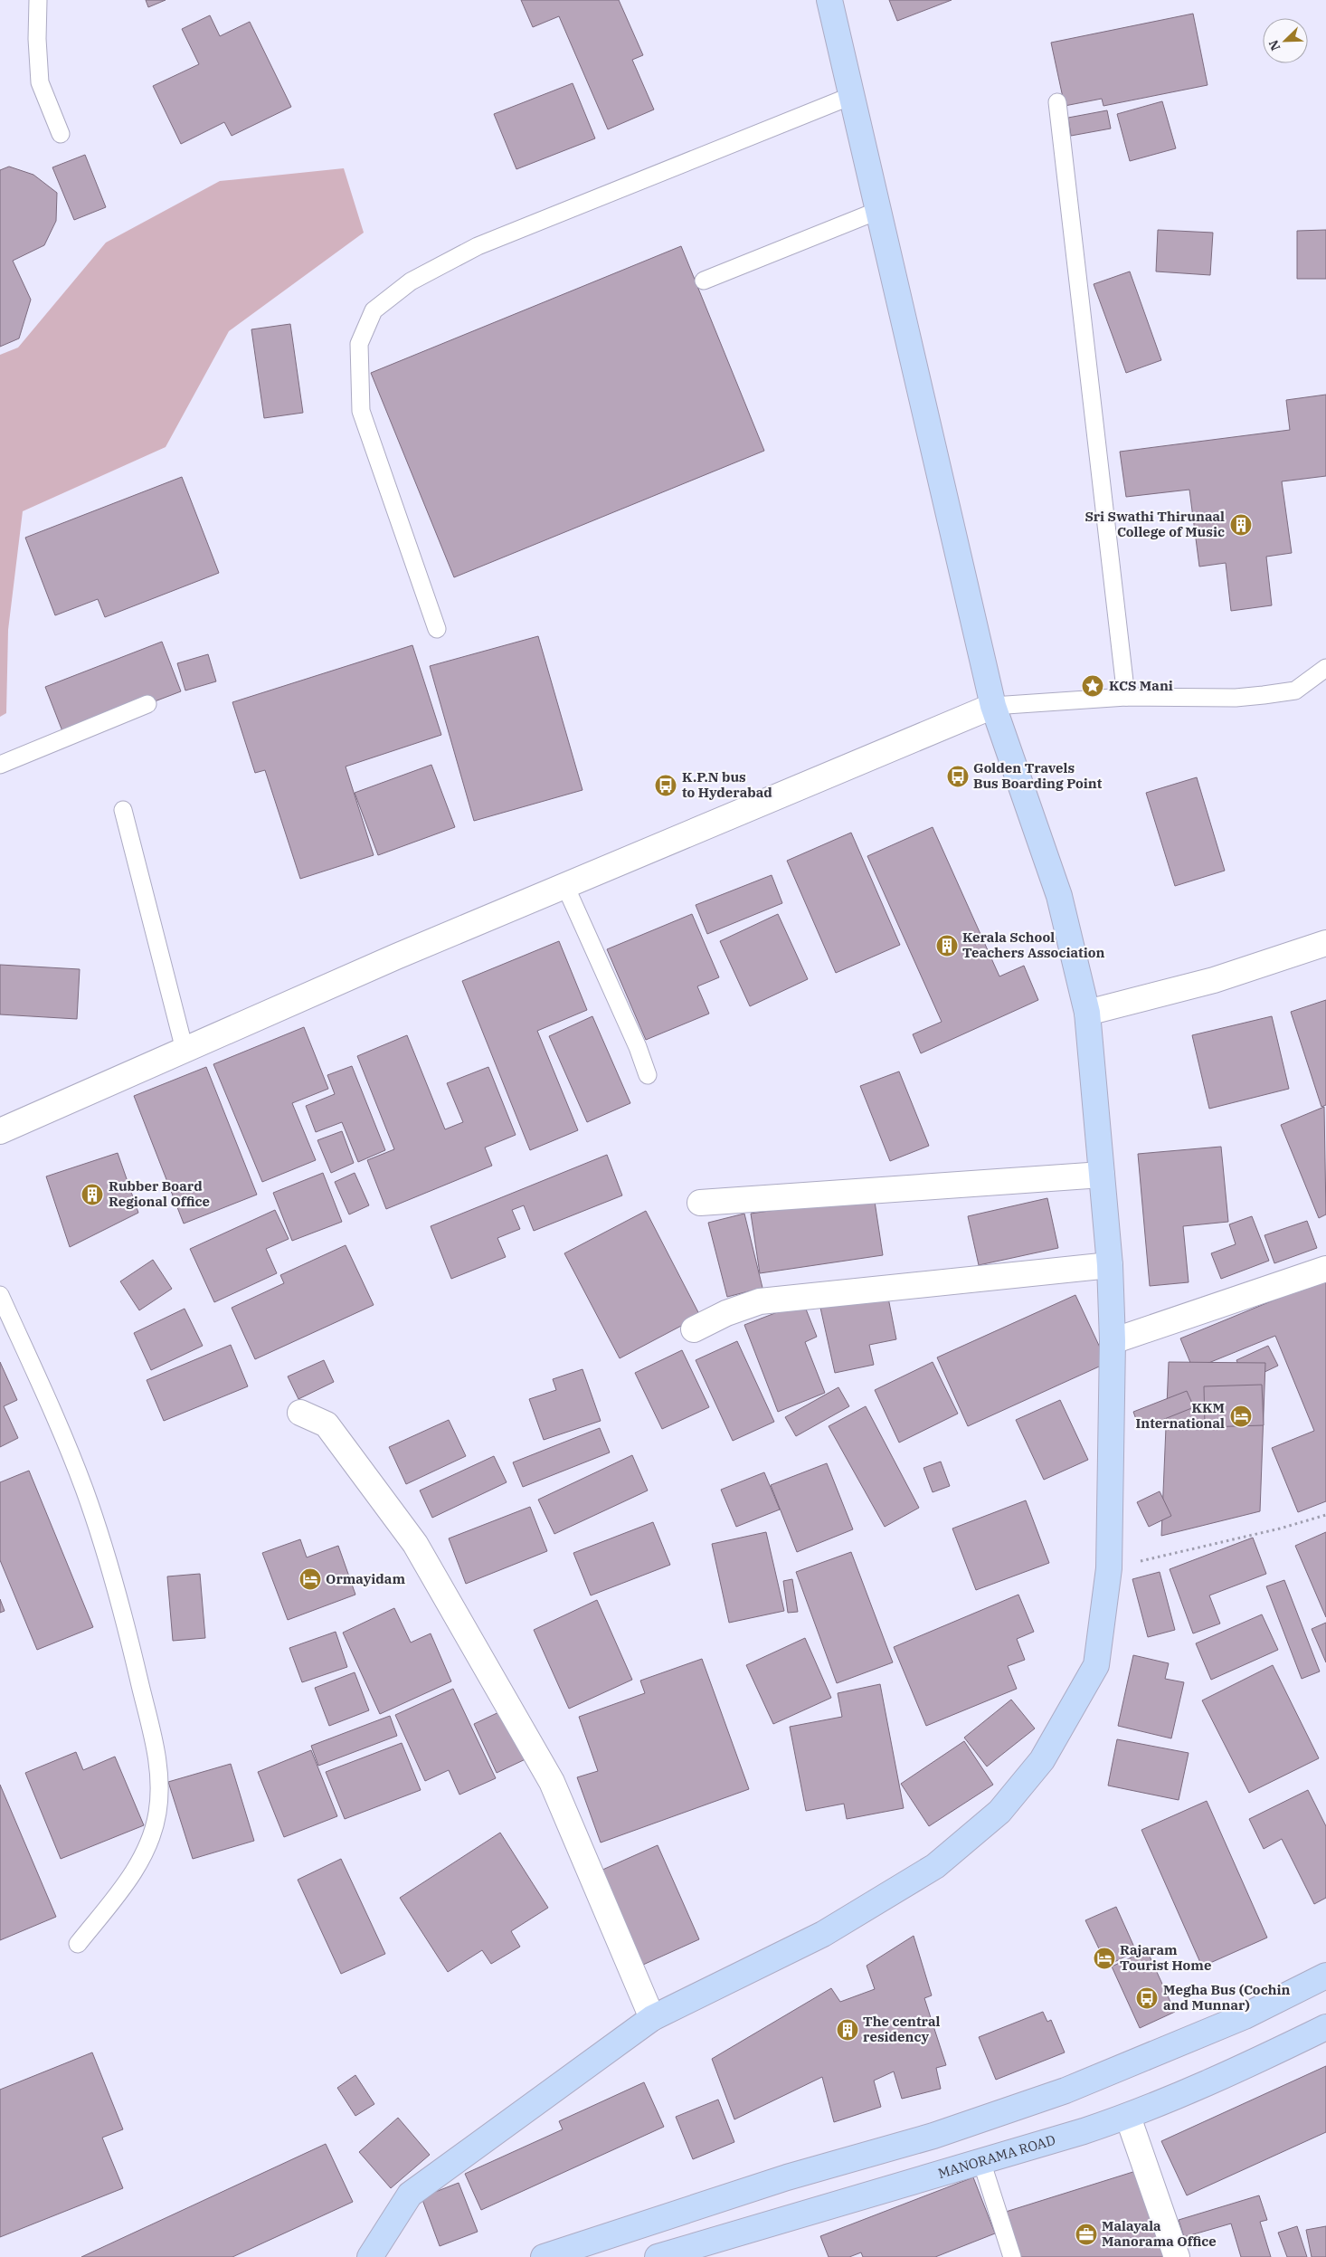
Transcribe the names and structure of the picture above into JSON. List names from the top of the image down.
{
  "streets": {
    "street": ["MANORAMA ROAD"]
  },
  "places": {
    "building": [
      "Sri Swathi Thirunaal College of Music",
      "Kerala School Teachers Association",
      "Rubber Board Regional Office",
      "The central residency"
    ],
    "place": ["KCS Mani"],
    "bus stop": ["Golden Travels Bus Boarding Point", "K.P.N bus to Hyderabad", "Megha Bus (Cochin and Munnar)"],
    "hotel": ["KKM International", "Ormayidam", "Rajaram Tourist Home"],
    "office": ["Malayala Manorama Office"]
  },
  "north": "bottom left"
}
